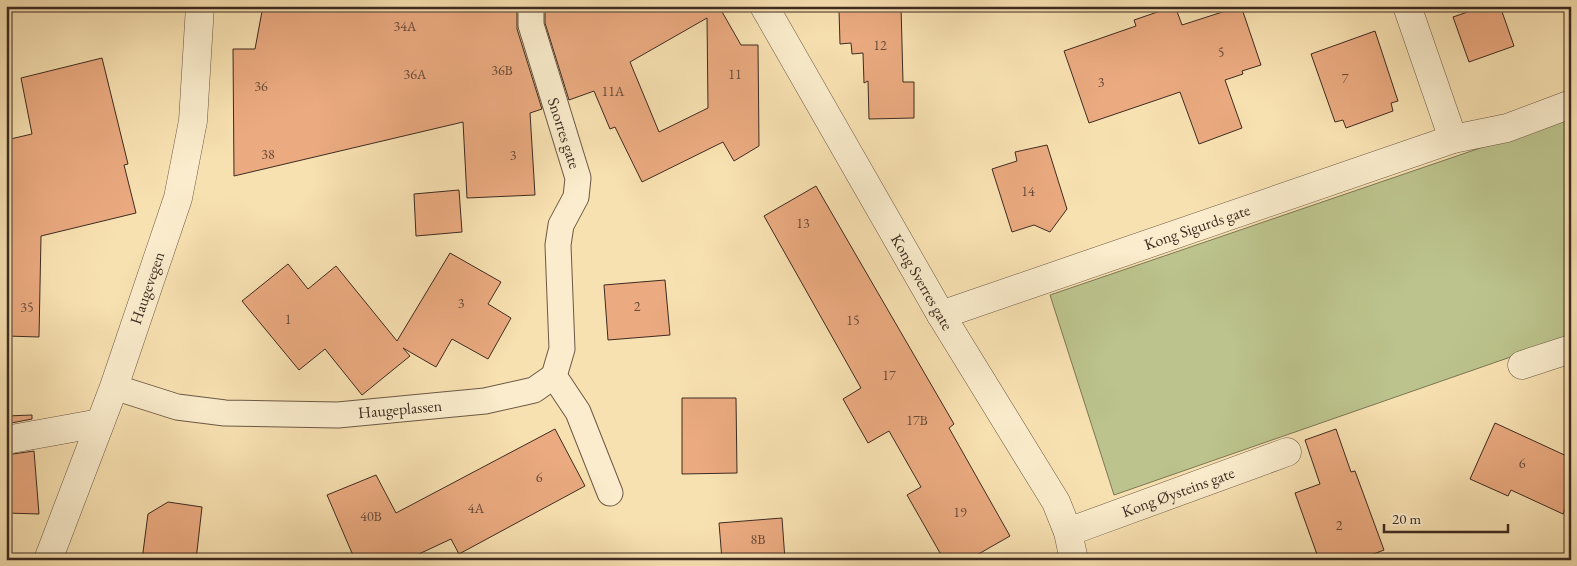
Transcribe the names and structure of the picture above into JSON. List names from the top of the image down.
{
  "streets": {
    "street": [
      "Kong Sigurds gate",
      "Kong Sverres gate",
      "Haugevegen",
      "Kong Øysteins gate"
    ],
    "lane": ["Snorres gate", "Haugeplassen"]
  },
  "crossings": [
    ["Snorres gate", "Haugeplassen"],
    ["Kong Sigurds gate", "Kong Sverres gate"],
    ["Kong Sverres gate", "Kong Øysteins gate"],
    ["Haugevegen", "Haugeplassen"]
  ],
  "house_numbers": [
    "34A",
    "12",
    "5",
    "36B",
    "36A",
    "11",
    "7",
    "3",
    "36",
    "11A",
    "38",
    "3",
    "14",
    "13",
    "3",
    "2",
    "35",
    "1",
    "15",
    "17",
    "17B",
    "6",
    "6",
    "4A",
    "19",
    "40B",
    "2",
    "8B"
  ],
  "scale_bar": "20 m"
}
